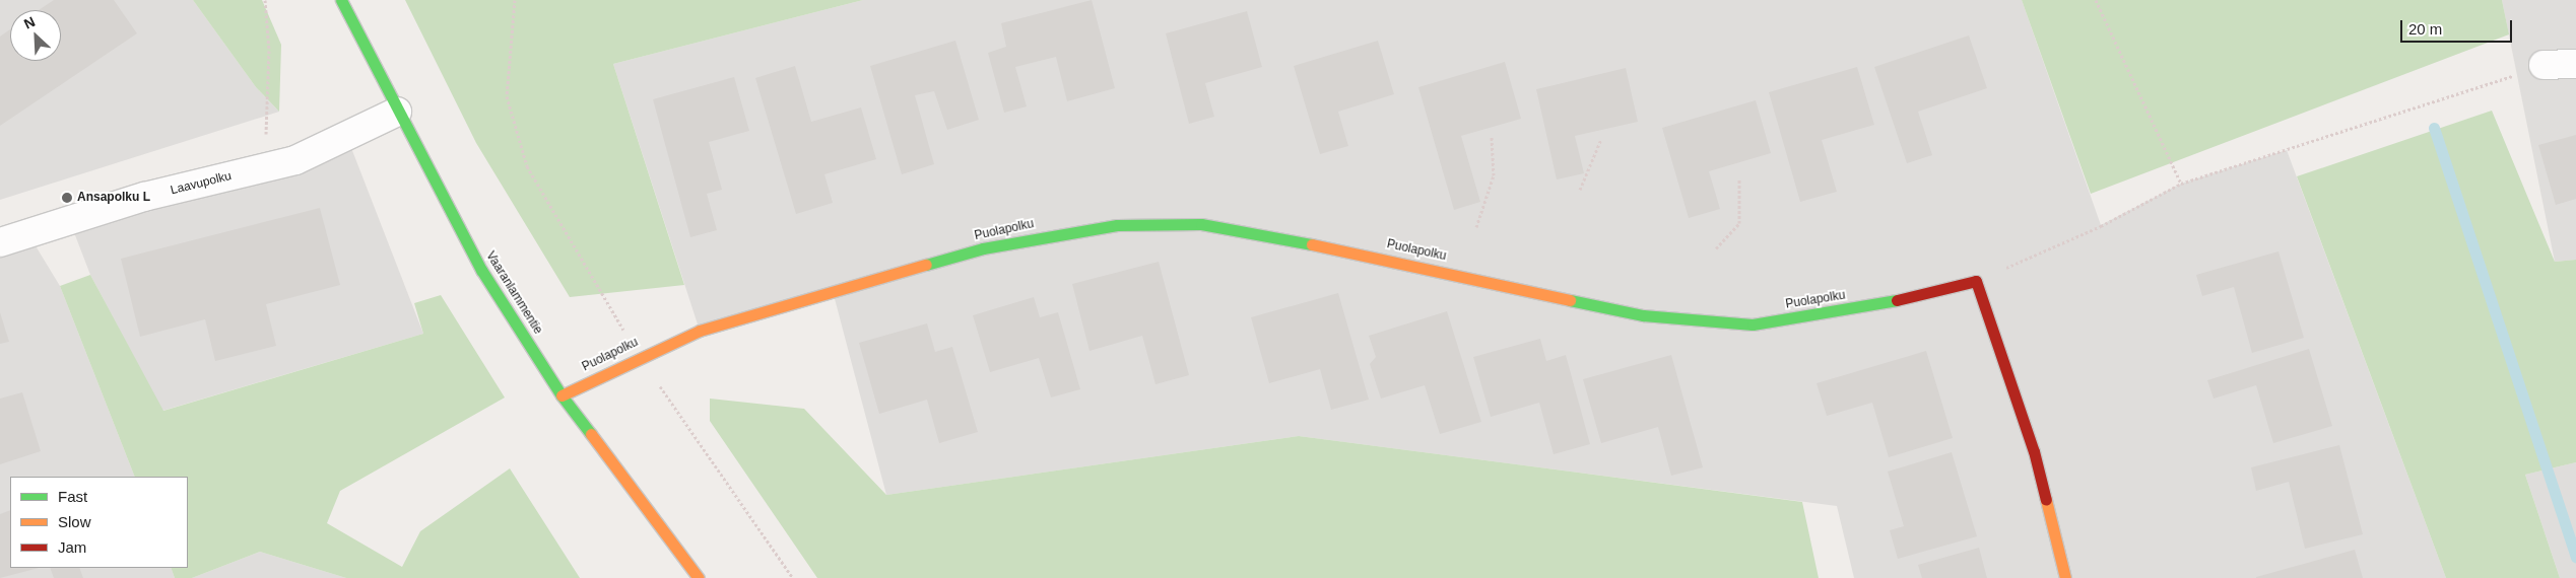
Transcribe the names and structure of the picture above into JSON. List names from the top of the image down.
{
  "streets": {
    "street": ["Laavupolku", "Puolapolku", "Vaaranlammentie"]
  },
  "crossings": [
    ["Laavupolku", "Vaaranlammentie"],
    ["Puolapolku", "Vaaranlammentie"]
  ],
  "places": ["Ansapolku L"],
  "legend": ["Fast", "Slow", "Jam"],
  "scale_bar": "20 m",
  "north": "top left"
}
